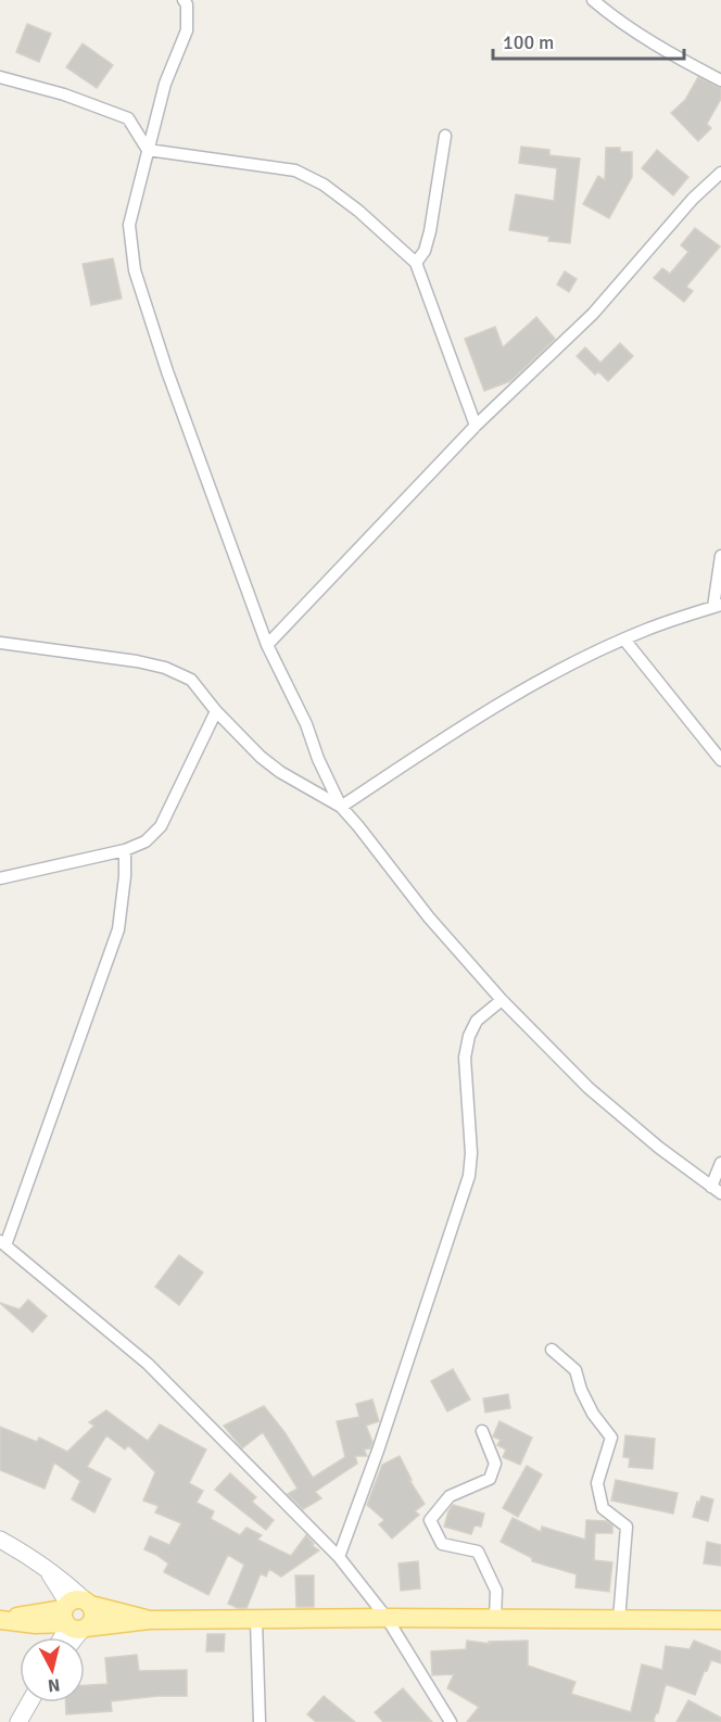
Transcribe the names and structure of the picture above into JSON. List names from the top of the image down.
{
  "scale_bar": "100 m",
  "north": "bottom"
}
